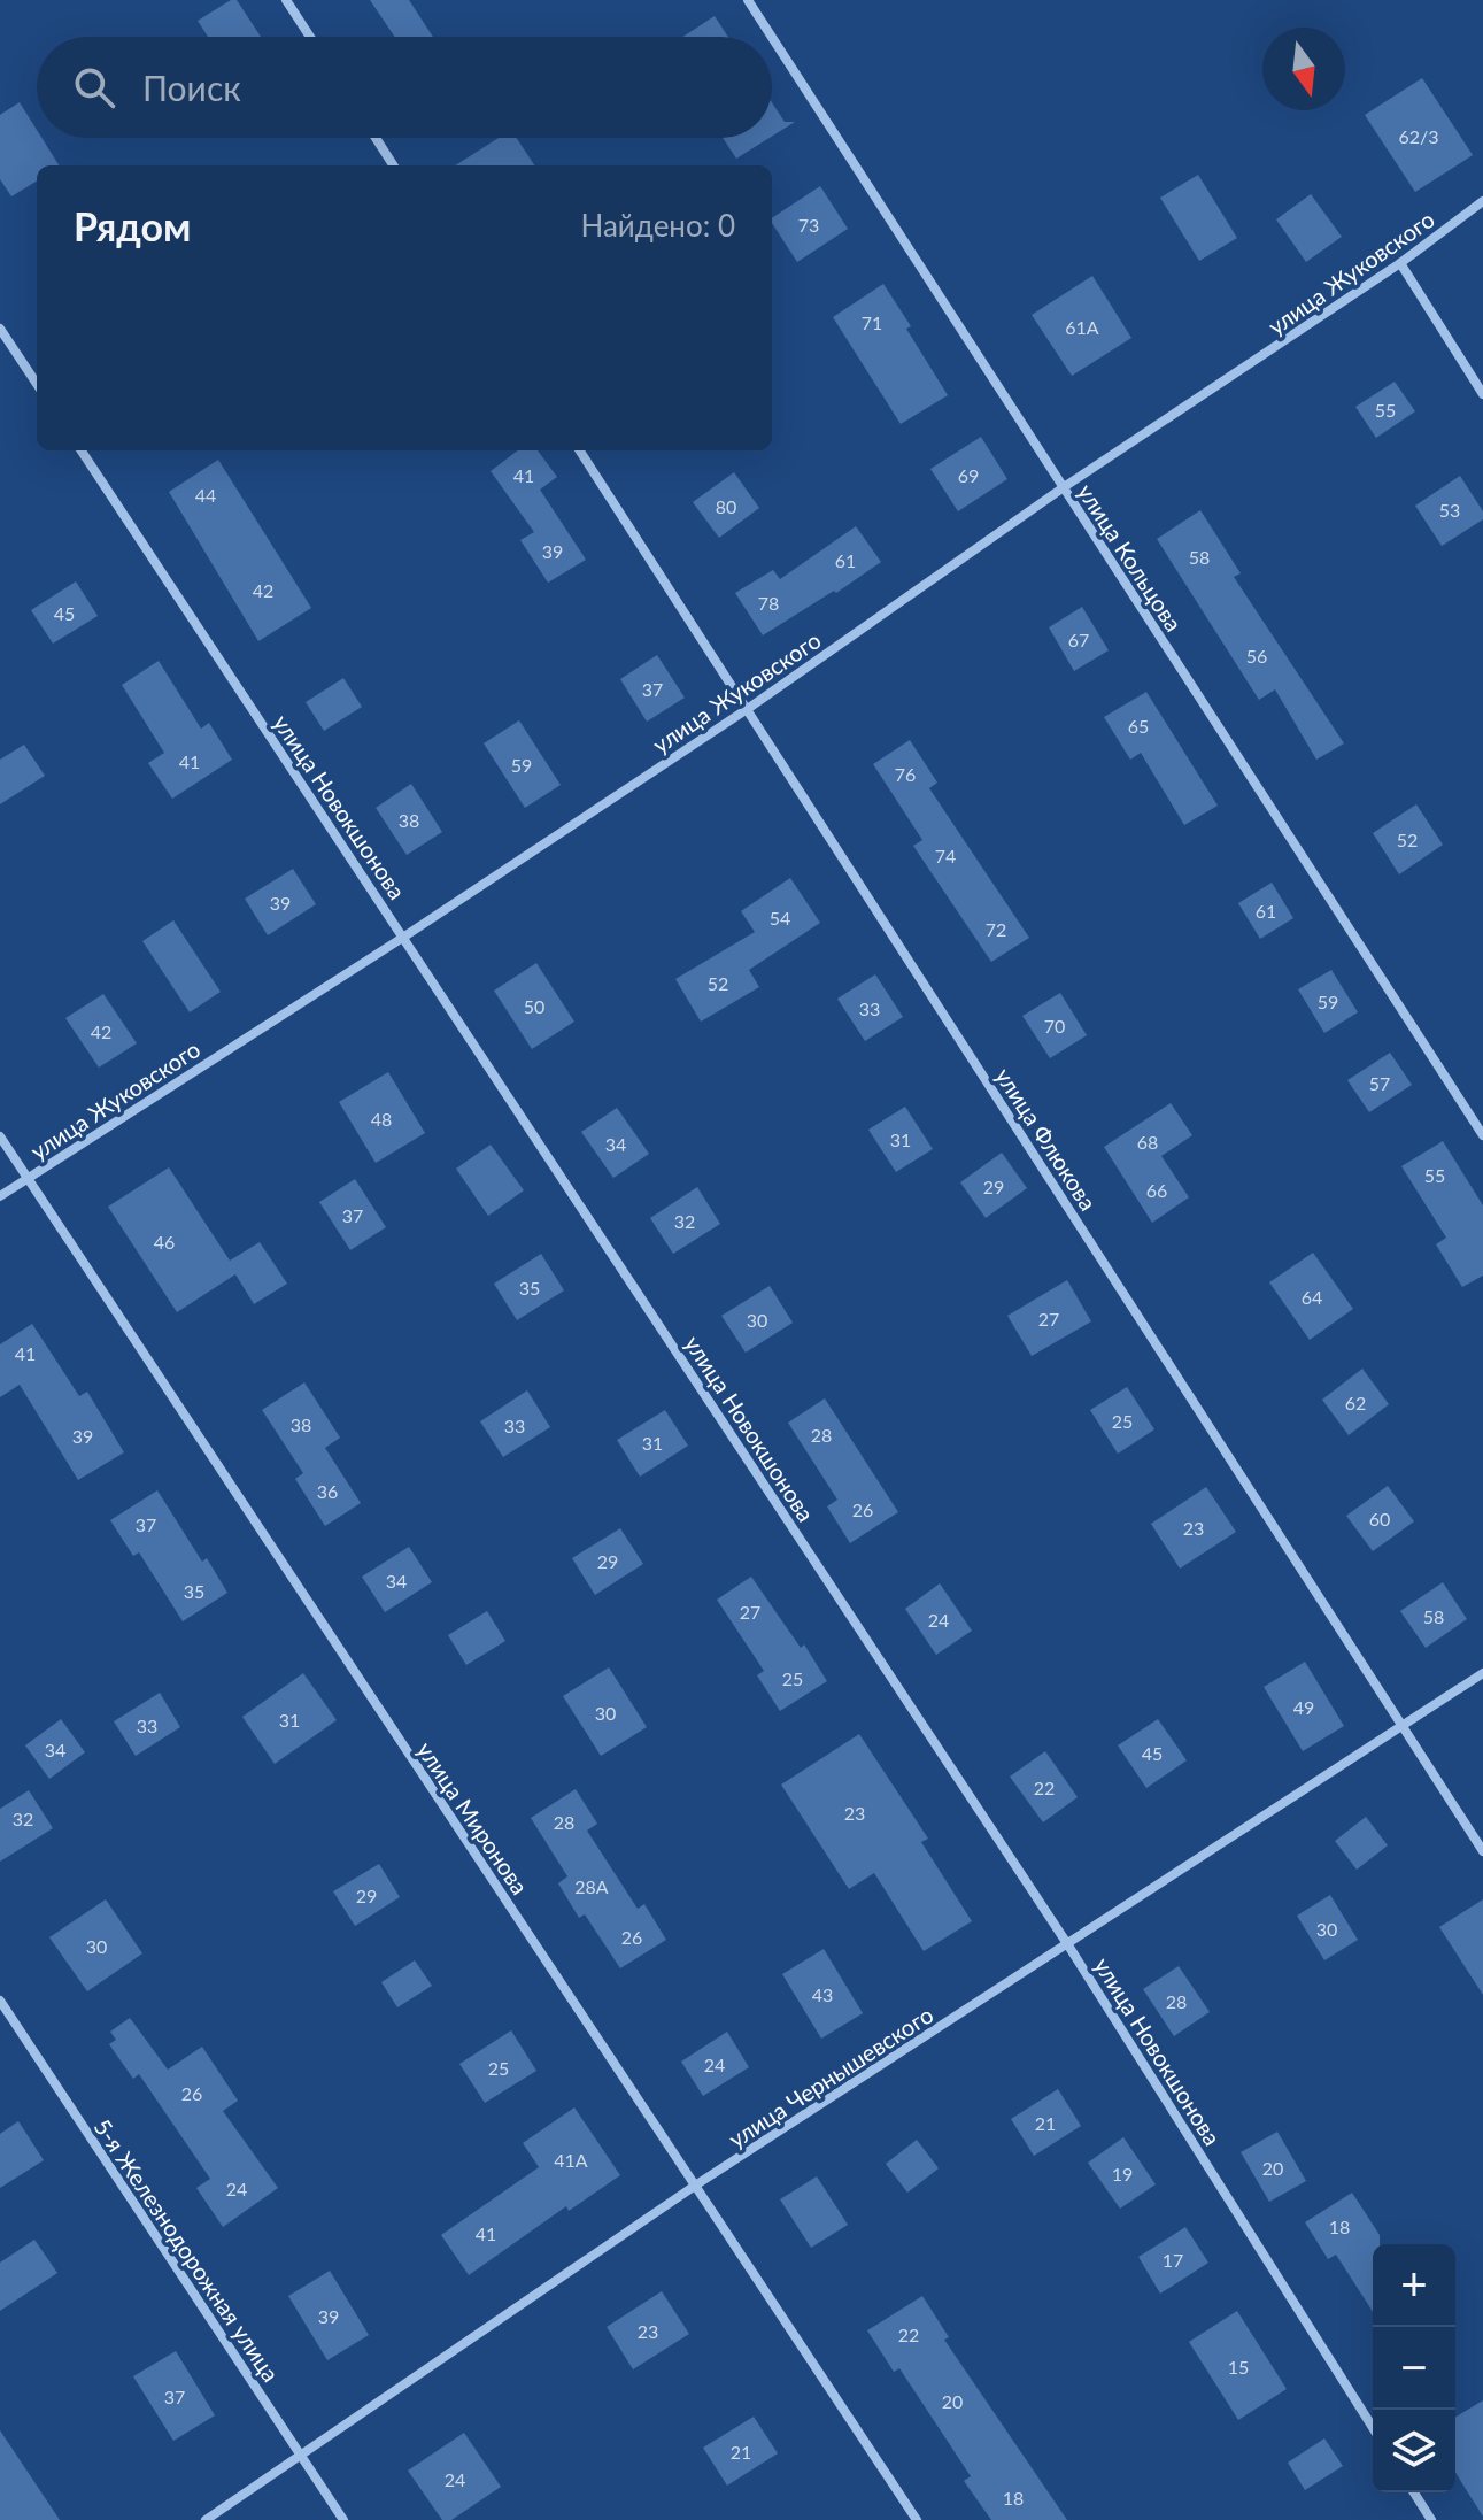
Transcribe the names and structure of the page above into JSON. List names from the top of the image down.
{
  "streets": {
    "street": [
      "улица Жуковского",
      "улица Кольцова",
      "улица Новокшонова",
      "улица Флюкова",
      "улица Миронова",
      "улица Чернышевского",
      "5-я Железнодорожная улица"
    ]
  },
  "crossings": [
    ["улица Жуковского", "улица Кольцова"],
    ["улица Жуковского", "улица Новокшонова"],
    ["улица Жуковского", "улица Флюкова"],
    ["улица Жуковского", "улица Миронова"],
    ["улица Новокшонова", "улица Чернышевского"],
    ["улица Флюкова", "улица Чернышевского"],
    ["улица Миронова", "улица Чернышевского"],
    ["улица Чернышевского", "5-я Железнодорожная улица"]
  ],
  "house_numbers": [
    "62/3",
    "73",
    "71",
    "61А",
    "55",
    "41",
    "69",
    "44",
    "80",
    "53",
    "39",
    "58",
    "61",
    "42",
    "78",
    "45",
    "67",
    "56",
    "37",
    "65",
    "41",
    "59",
    "76",
    "38",
    "52",
    "74",
    "39",
    "61",
    "54",
    "72",
    "52",
    "59",
    "50",
    "33",
    "70",
    "42",
    "57",
    "48",
    "31",
    "68",
    "34",
    "55",
    "29",
    "66",
    "37",
    "32",
    "46",
    "35",
    "64",
    "27",
    "30",
    "41",
    "62",
    "25",
    "38",
    "33",
    "28",
    "39",
    "31",
    "36",
    "26",
    "60",
    "37",
    "23",
    "29",
    "34",
    "35",
    "27",
    "58",
    "24",
    "25",
    "49",
    "30",
    "31",
    "33",
    "34",
    "45",
    "22",
    "23",
    "32",
    "28",
    "28А",
    "29",
    "30",
    "26",
    "30",
    "43",
    "28",
    "24",
    "25",
    "26",
    "21",
    "41А",
    "20",
    "19",
    "24",
    "18",
    "41",
    "17",
    "39",
    "23",
    "22",
    "15",
    "37",
    "20",
    "21",
    "24",
    "18"
  ],
  "north": "bottom",
  "page": {
    "search": "Поиск",
    "heading": ["Рядом", "Найдено: 0"],
    "map_buttons": ["+", "−"]
  }
}
